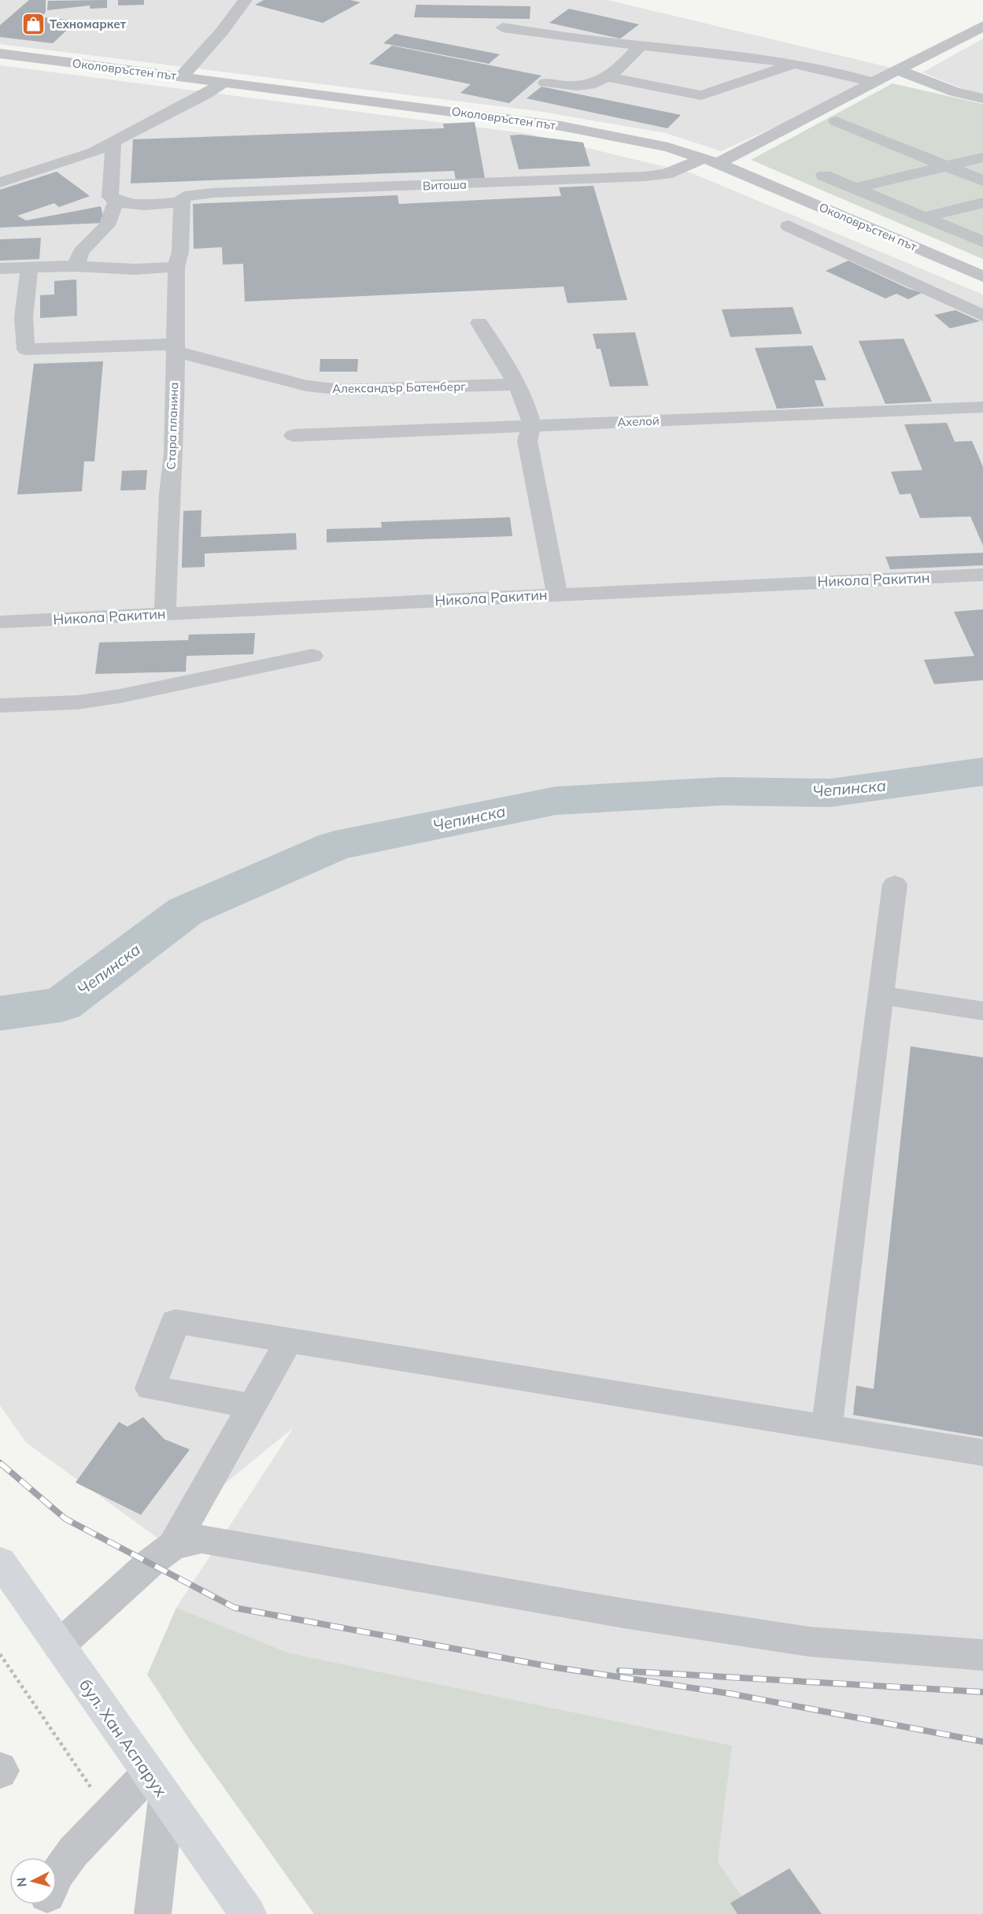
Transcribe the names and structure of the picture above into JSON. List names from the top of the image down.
{
  "streets": {
    "main road": ["бул. Хан Аспарух"],
    "street": [
      "Околовръстен път",
      "Витоша",
      "Александър Батенберг",
      "Ахелой",
      "Стара планина",
      "Никола Ракитин"
    ]
  },
  "crossings": [
    ["Околовръстен път", "Витоша"],
    ["Витоша", "Стара планина"],
    ["Александър Батенберг", "Стара планина"],
    ["Стара планина", "Никола Ракитин"]
  ],
  "water": ["Чепинска"],
  "places": {
    "shop": ["Техномаркет"]
  },
  "north": "left"
}
